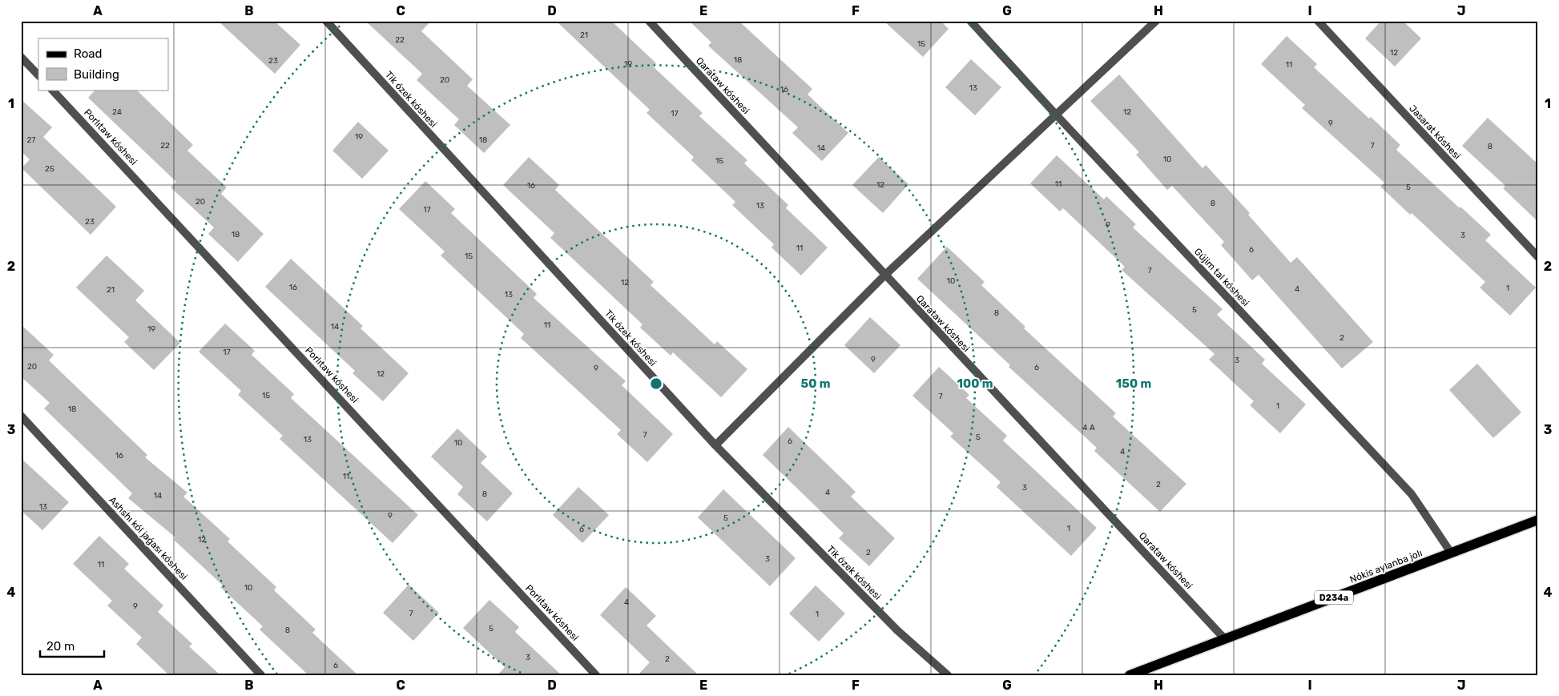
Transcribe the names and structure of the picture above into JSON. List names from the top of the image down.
{
  "streets": {
    "main road": ["Nókis aylanba jolı", "D234a"],
    "street": [
      "Qarataw kóshesi",
      "Tik ózek kóshesi",
      "Jasarat kóshesi",
      "Porlıtaw kóshesi",
      "Gújim tal kóshesi",
      "Ashshı kól jaǵası kóshesi"
    ]
  },
  "crossings": [
    ["Qarataw kóshesi", "Nókis aylanba jolı"],
    ["Gújim tal kóshesi", "Nókis aylanba jolı"]
  ],
  "house_numbers": [
    "21",
    "22",
    "15",
    "12",
    "18",
    "23",
    "19",
    "11",
    "20",
    "13",
    "16",
    "24",
    "12",
    "17",
    "9",
    "19",
    "27",
    "18",
    "22",
    "7",
    "8",
    "14",
    "10",
    "15",
    "25",
    "11",
    "12",
    "16",
    "5",
    "20",
    "8",
    "13",
    "17",
    "23",
    "9",
    "18",
    "3",
    "11",
    "6",
    "15",
    "7",
    "10",
    "12",
    "16",
    "1",
    "4",
    "21",
    "13",
    "5",
    "8",
    "11",
    "14",
    "19",
    "2",
    "17",
    "9",
    "3",
    "20",
    "6",
    "9",
    "12",
    "15",
    "7",
    "1",
    "18",
    "4 А",
    "7",
    "5",
    "13",
    "6",
    "10",
    "4",
    "16",
    "11",
    "2",
    "3",
    "4",
    "8",
    "14",
    "13",
    "9",
    "5",
    "1",
    "6",
    "12",
    "2",
    "3",
    "11",
    "10",
    "4",
    "9",
    "7",
    "1",
    "5",
    "8",
    "3",
    "2",
    "6"
  ],
  "legend": ["Road", "Building"],
  "scale_bar": "20 m",
  "grid": {
    "columns": [
      "A",
      "B",
      "C",
      "D",
      "E",
      "F",
      "G",
      "H",
      "I",
      "J"
    ],
    "rows": [
      "1",
      "2",
      "3",
      "4"
    ]
  },
  "rings": ["50 m", "100 m", "150 m"]
}
